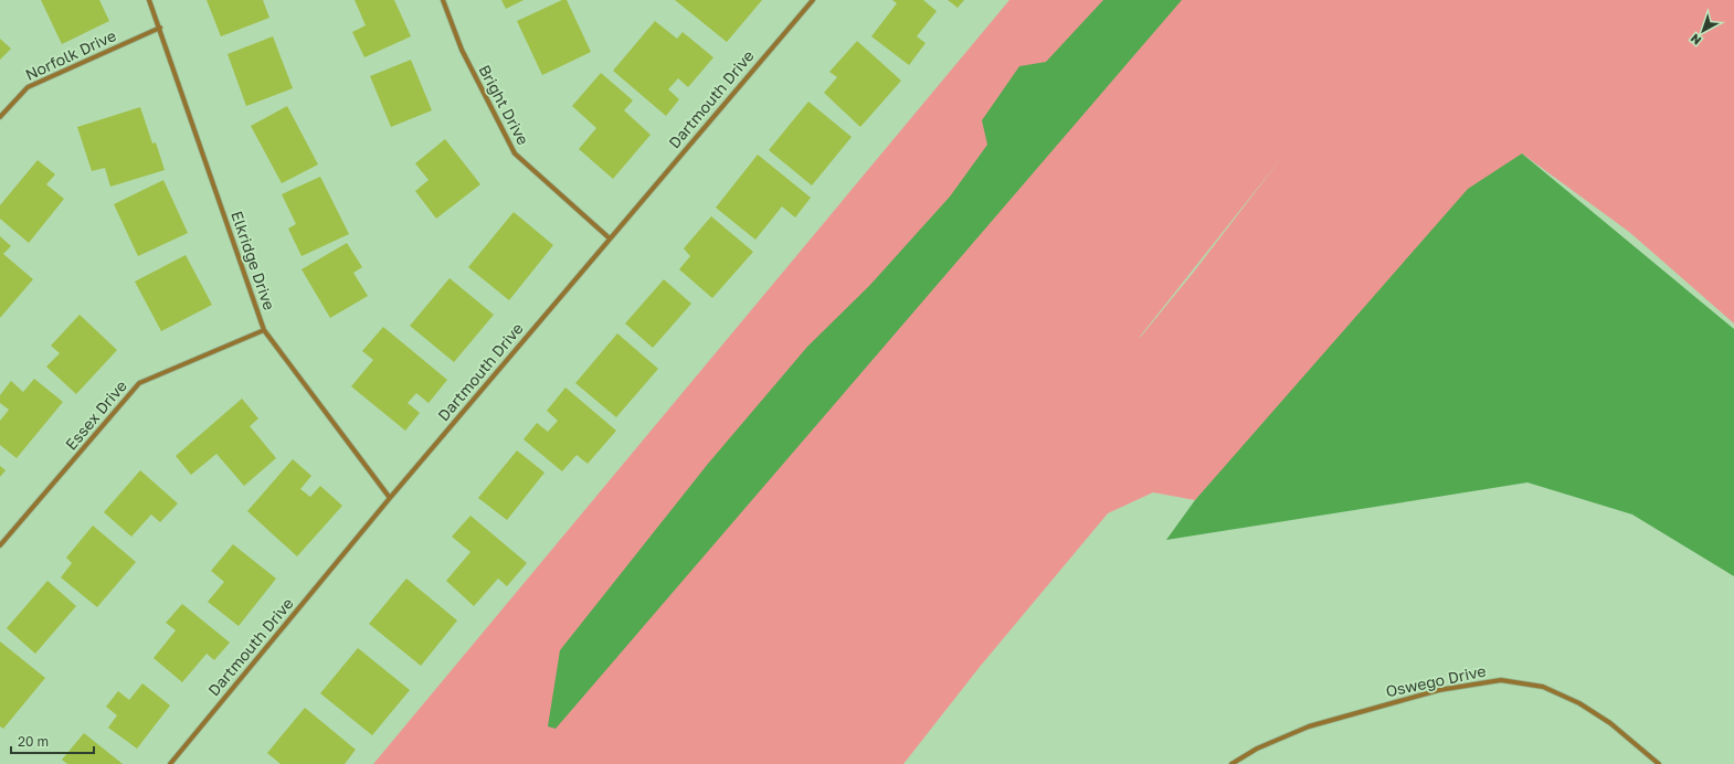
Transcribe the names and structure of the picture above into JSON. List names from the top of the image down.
{
  "streets": {
    "street": [
      "Norfolk Drive",
      "Dartmouth Drive",
      "Bright Drive",
      "Elkridge Drive",
      "Essex Drive",
      "Oswego Drive"
    ]
  },
  "crossings": [
    ["Norfolk Drive", "Elkridge Drive"],
    ["Dartmouth Drive", "Bright Drive"],
    ["Dartmouth Drive", "Elkridge Drive"],
    ["Elkridge Drive", "Essex Drive"]
  ],
  "scale_bar": "20 m",
  "north": "bottom left"
}
